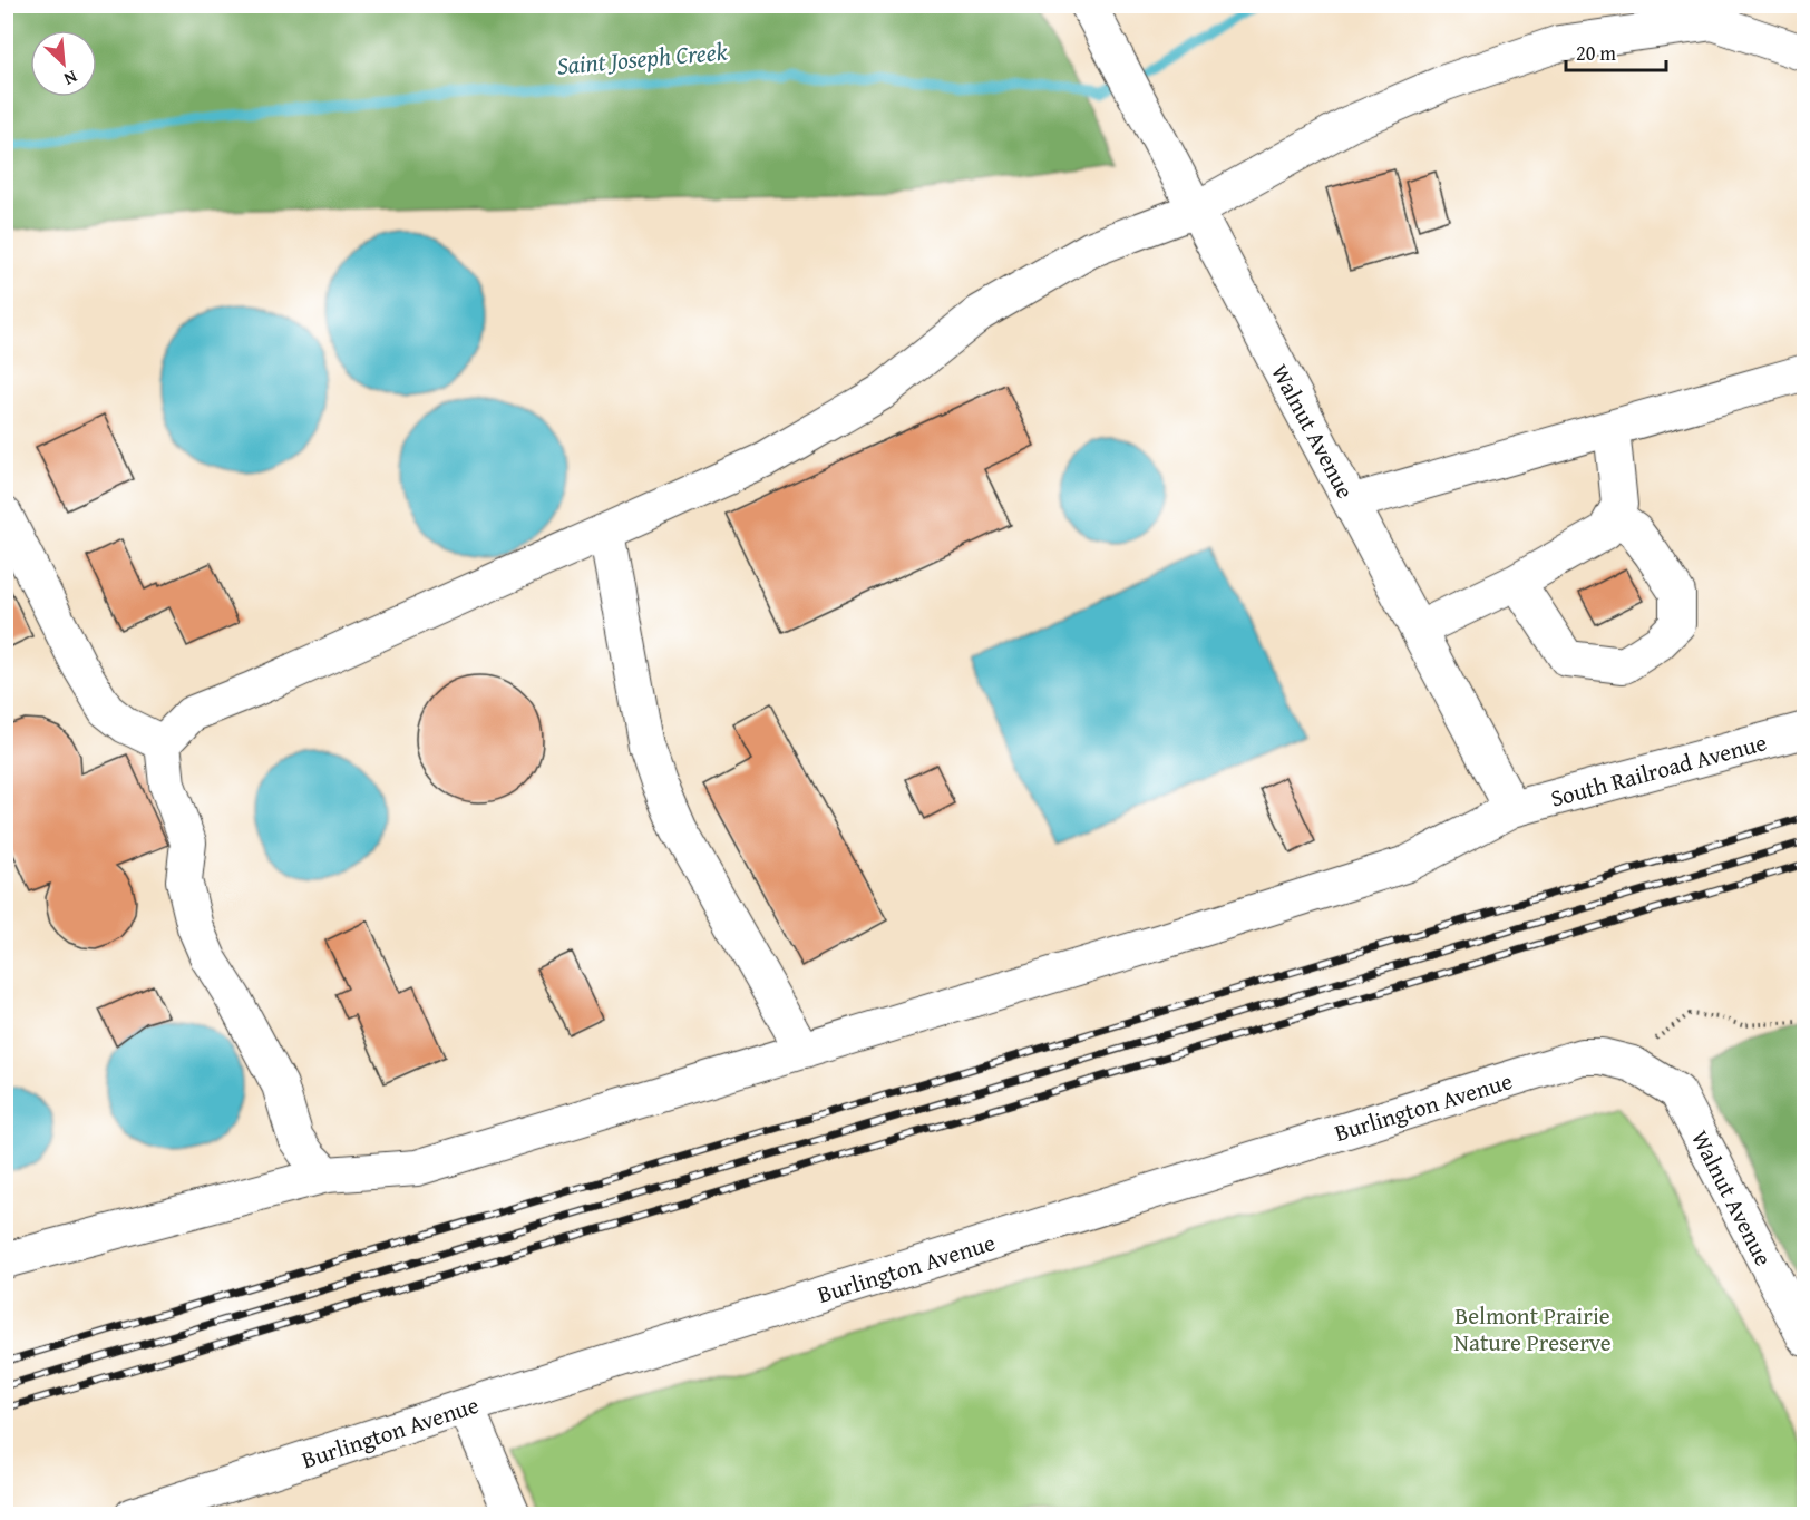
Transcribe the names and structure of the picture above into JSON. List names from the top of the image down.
{
  "streets": {
    "street": ["Walnut Avenue", "South Railroad Avenue", "Burlington Avenue"]
  },
  "crossings": [
    ["Walnut Avenue", "South Railroad Avenue"],
    ["Walnut Avenue", "Burlington Avenue"]
  ],
  "water": ["Saint Joseph Creek"],
  "parks": ["Belmont Prairie Nature Preserve"],
  "scale_bar": "20 m",
  "north": "bottom right"
}
